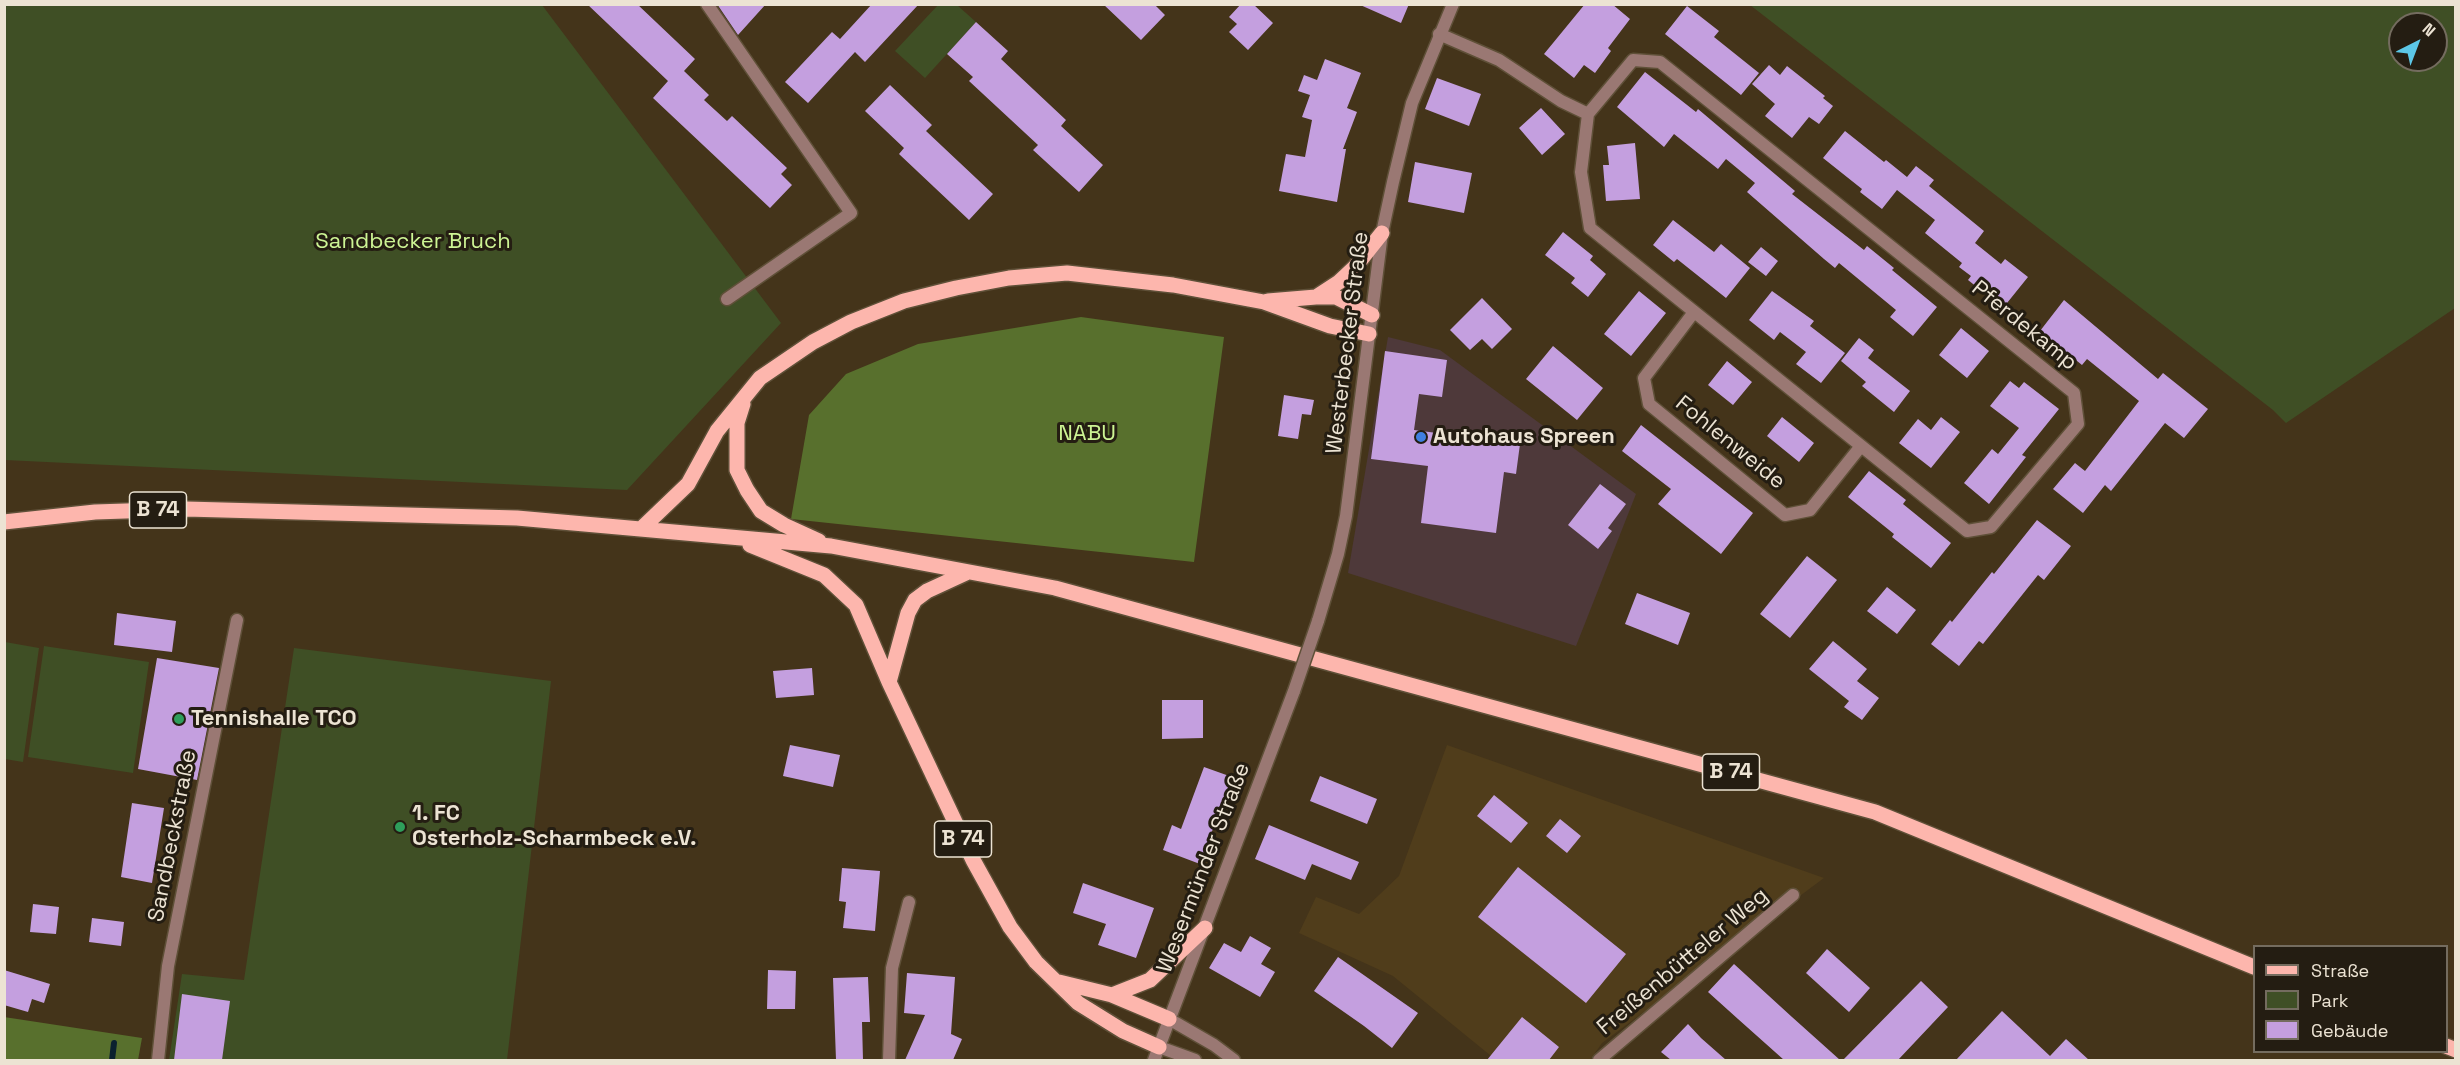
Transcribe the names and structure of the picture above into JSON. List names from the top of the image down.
{
  "streets": {
    "main road": ["B 74"],
    "street": [
      "Pferdekamp",
      "Westerbecker Straße",
      "Fohlenweide",
      "Sandbeckstraße",
      "Wesermünder Straße",
      "Freißenbütteler Weg"
    ]
  },
  "crossings": [
    ["Pferdekamp", "Fohlenweide"],
    ["Westerbecker Straße", "Wesermünder Straße"],
    ["B 74", "Wesermünder Straße"]
  ],
  "parks": ["Sandbecker Bruch", "NABU"],
  "places": ["Autohaus Spreen", "Tennishalle TCO", "1. FC Osterholz-Scharmbeck e.V."],
  "legend": ["Straße", "Park", "Gebäude"],
  "north": "top right"
}
